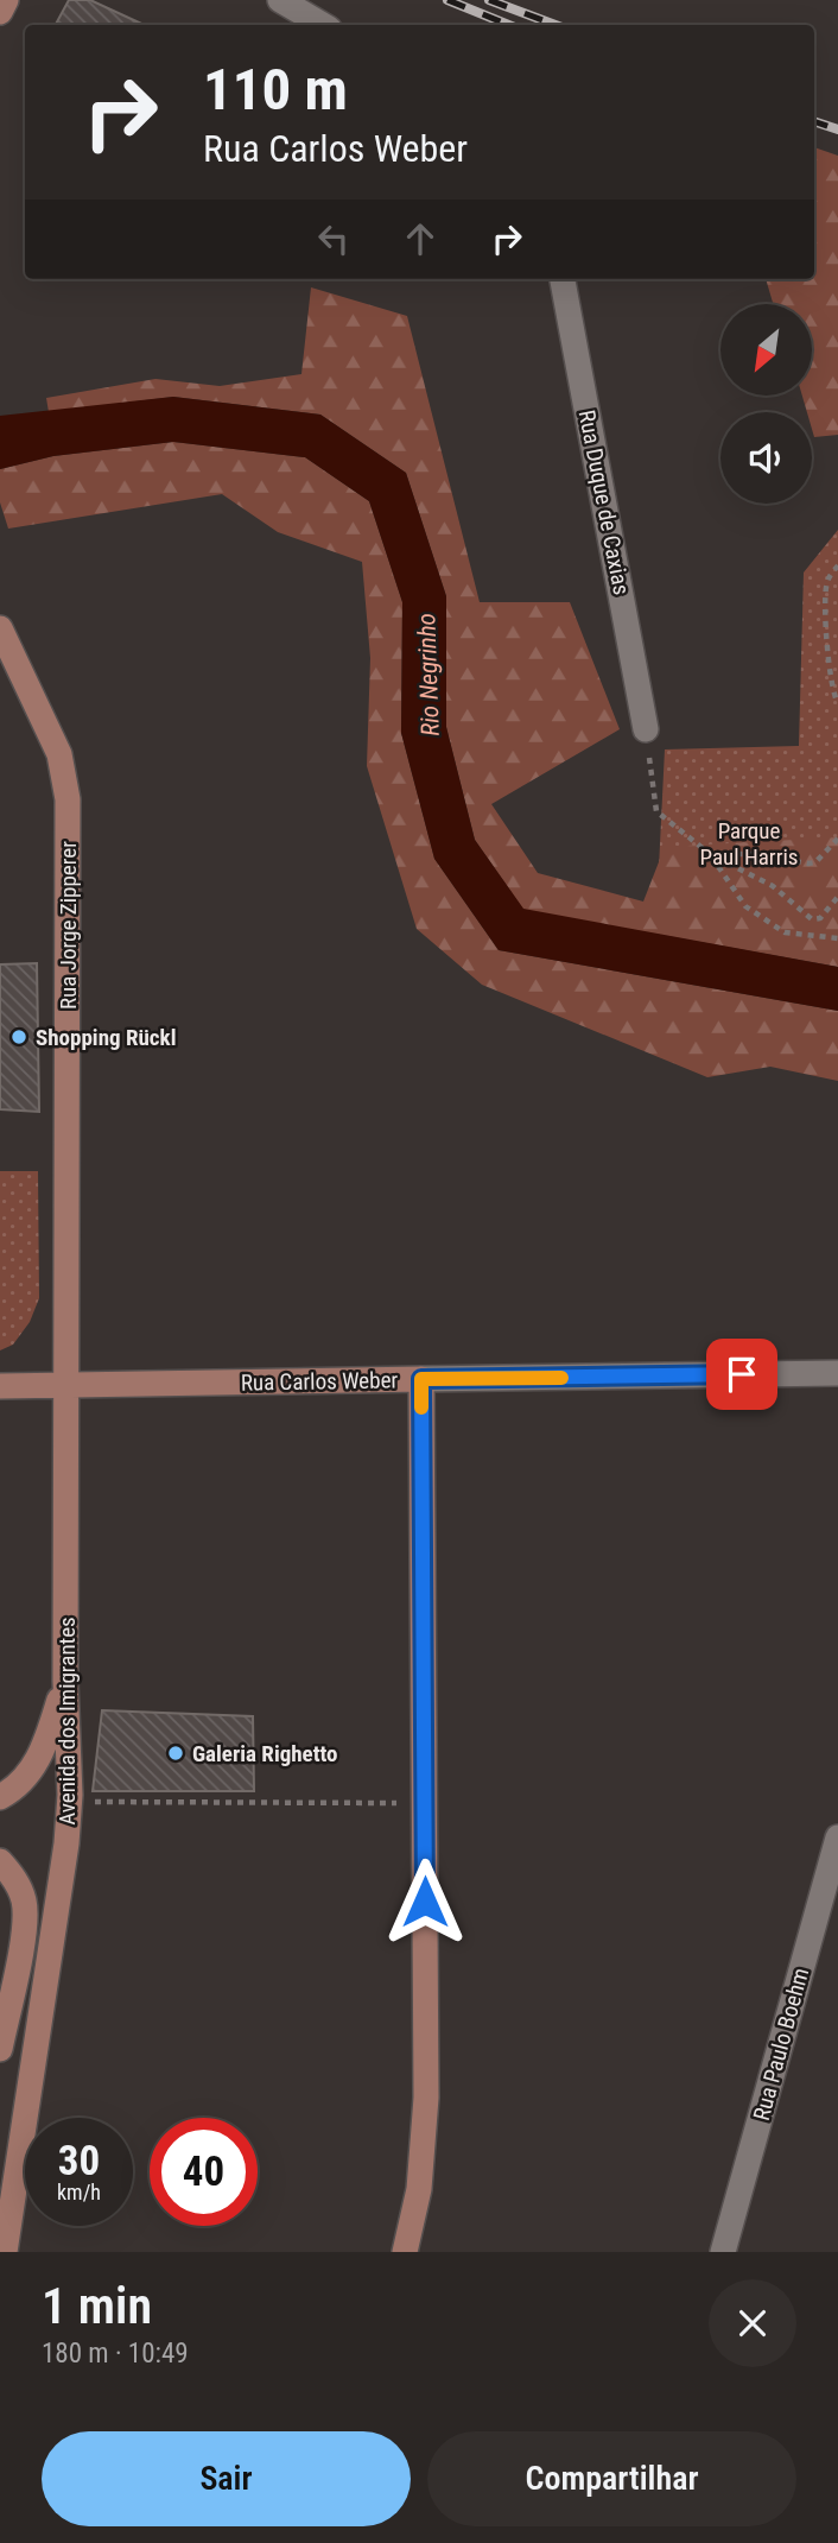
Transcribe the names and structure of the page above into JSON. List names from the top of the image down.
{
  "streets": {
    "main road": ["Rua Jorge Zipperer", "Rua Carlos Weber", "Avenida dos Imigrantes"],
    "street": ["Rua Duque de Caxias", "Rua Paulo Boehm"]
  },
  "crossings": [
    ["Rua Jorge Zipperer", "Rua Carlos Weber"],
    ["Rua Jorge Zipperer", "Avenida dos Imigrantes"],
    ["Rua Carlos Weber", "Avenida dos Imigrantes"]
  ],
  "water": ["Rio Negrinho"],
  "parks": ["Parque Paul Harris"],
  "places": ["Shopping Rückl", "Galeria Righetto"],
  "north": "bottom left",
  "page": {
    "turn": ["110 m", "Rua Carlos Weber"],
    "speed": "30 km/h",
    "limit": "40",
    "heading": ["1 min", "180 m · 10:49"],
    "buttons": ["Sair", "Compartilhar"]
  }
}
